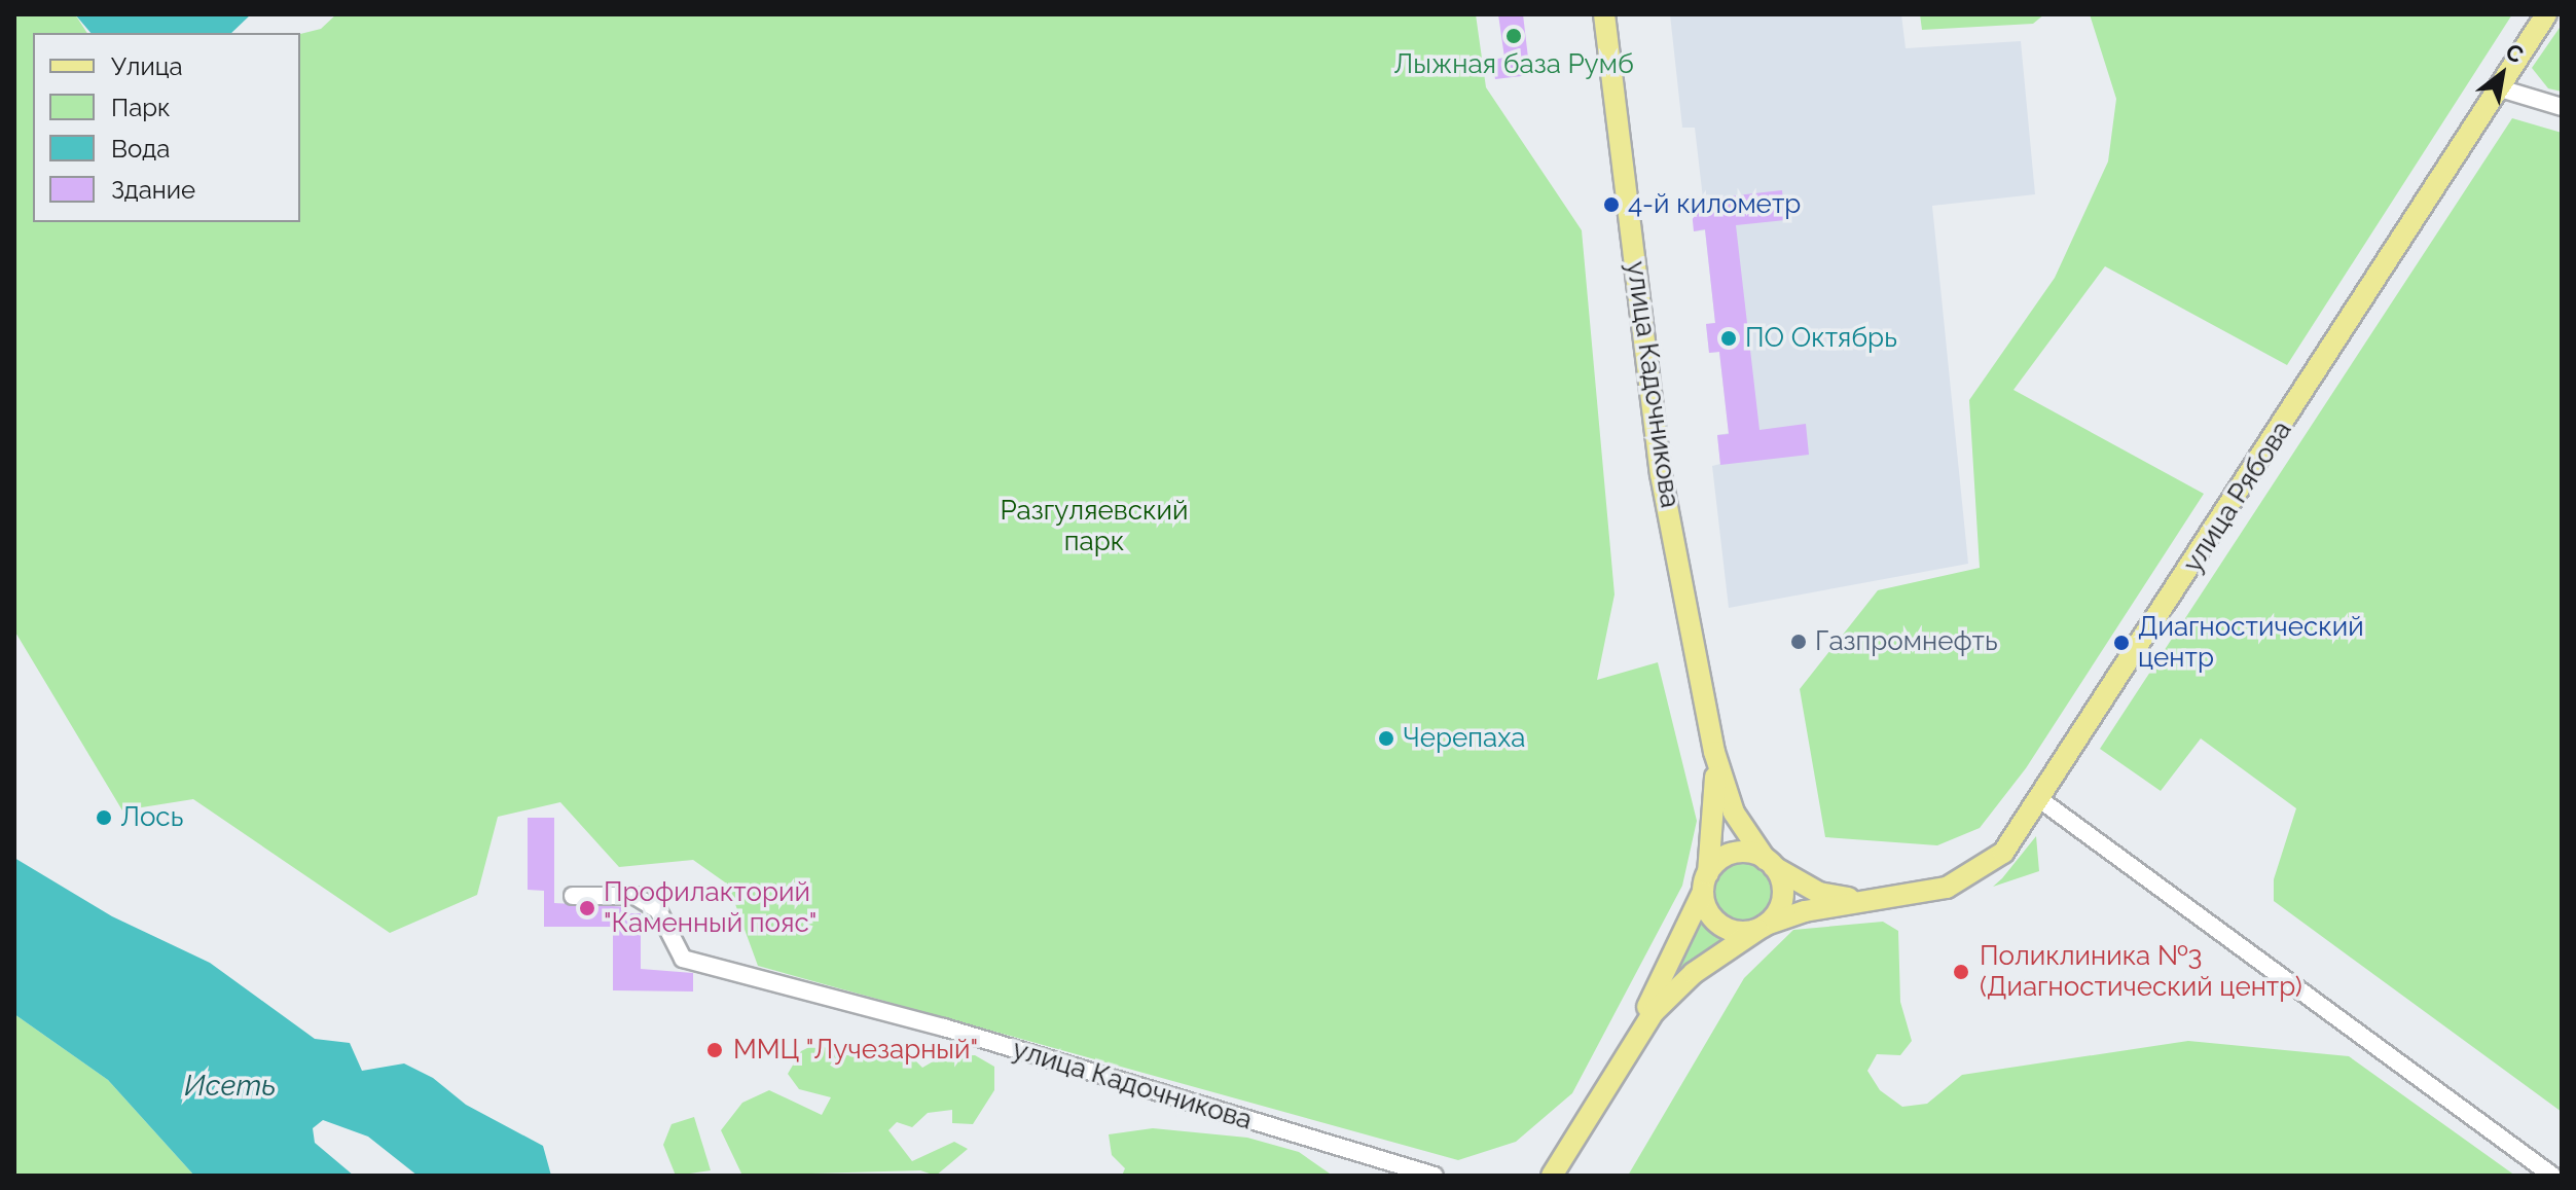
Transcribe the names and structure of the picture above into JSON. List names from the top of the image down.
{
  "streets": {
    "main road": ["улица Кадочникова", "улица Рябова"]
  },
  "water": ["Исеть"],
  "parks": ["Разгуляевский парк"],
  "places": [
    "Лыжная база Румб",
    "4-й километр",
    "ПО Октябрь",
    "Газпромнефть",
    "Диагностический центр",
    "Черепаха",
    "Лось",
    "Профилакторий \"Каменный пояс\"",
    "Поликлиника №3 (Диагностический центр)",
    "ММЦ \"Лучезарный\""
  ],
  "legend": [
    "Улица",
    "Парк",
    "Вода",
    "Здание"
  ],
  "north": "top right"
}
